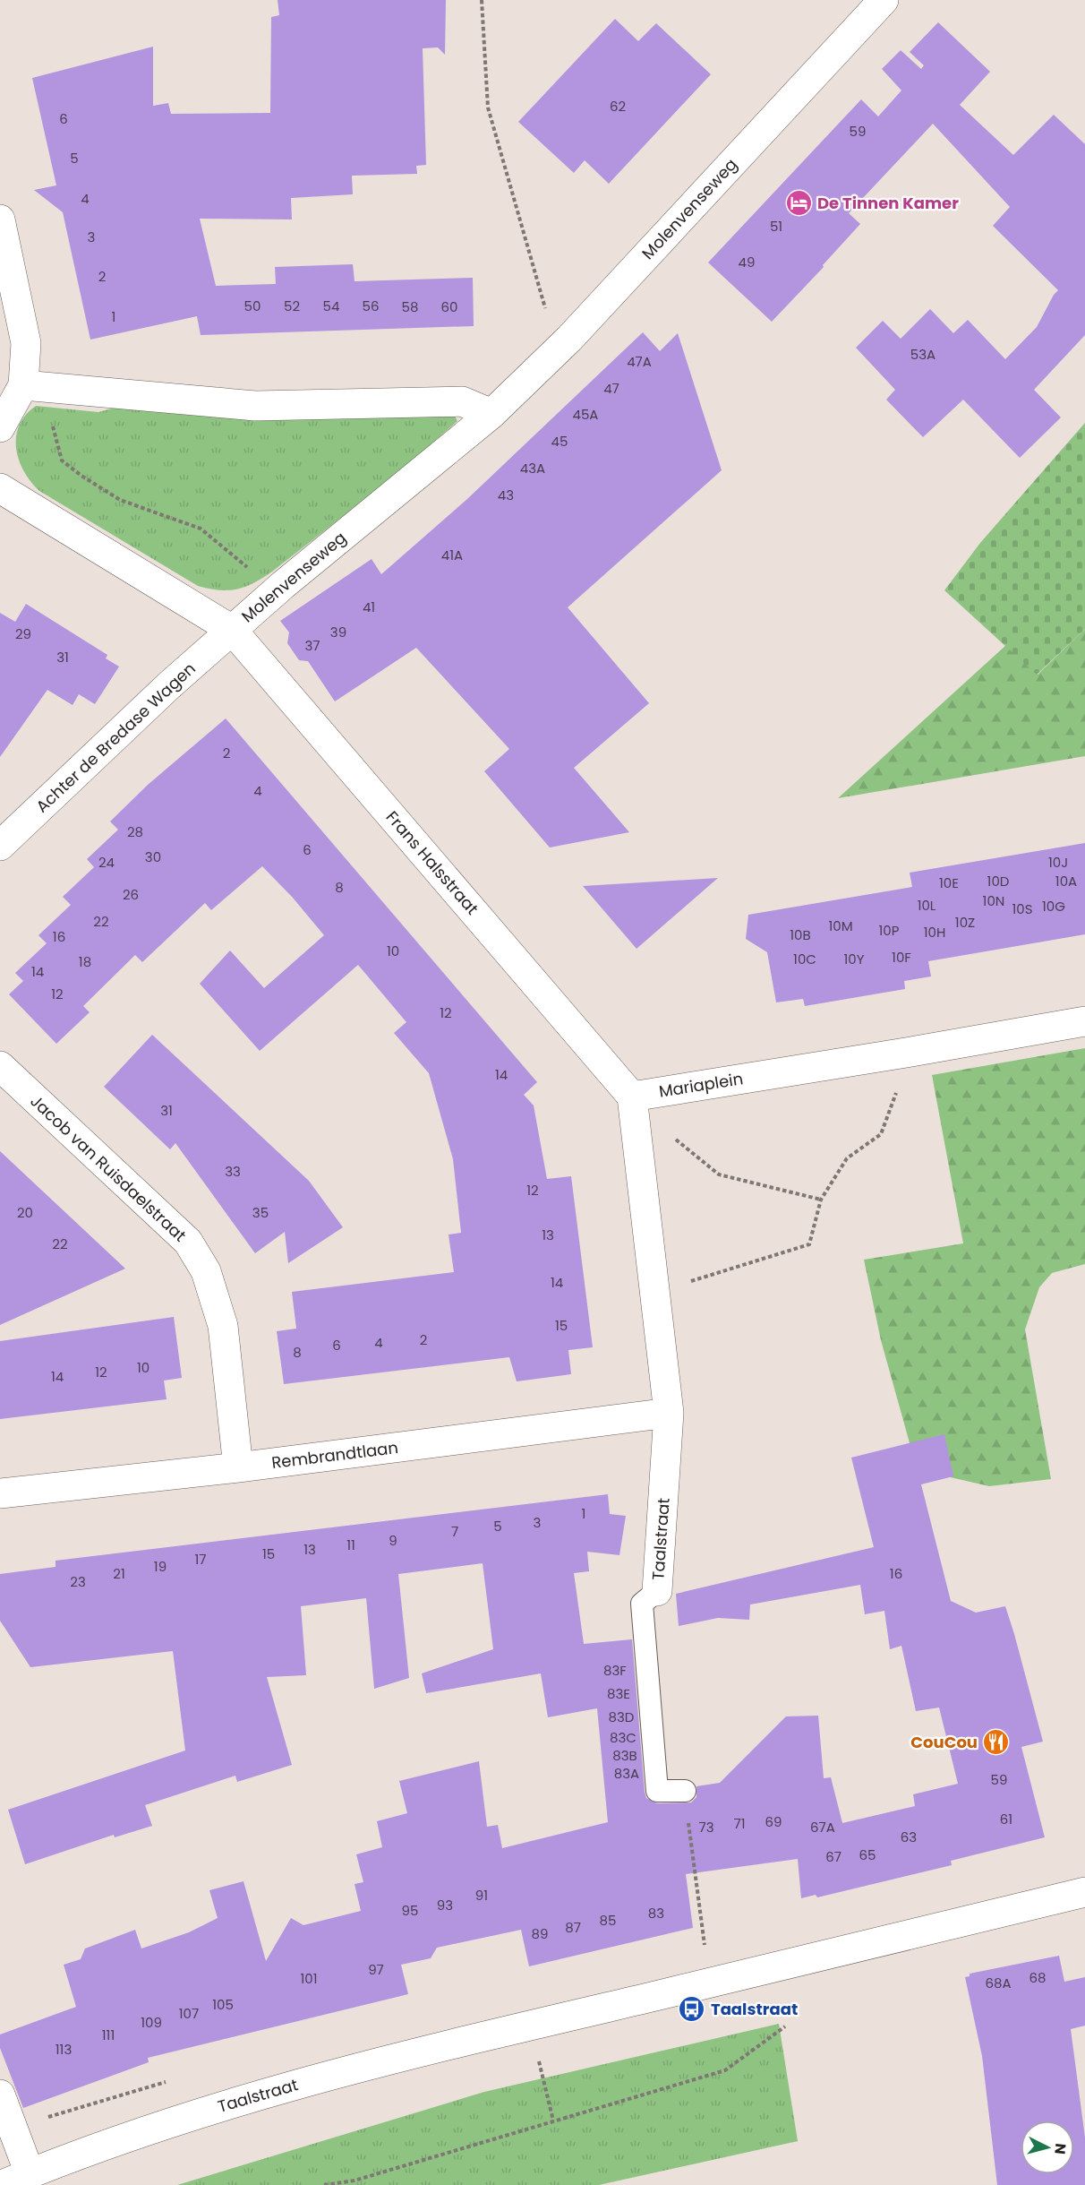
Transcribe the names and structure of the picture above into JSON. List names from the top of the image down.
{
  "streets": {
    "street": [
      "Molenvenseweg",
      "Achter de Bredase Wagen",
      "Frans Halsstraat",
      "Mariaplein",
      "Jacob van Ruisdaelstraat",
      "Rembrandtlaan",
      "Taalstraat"
    ]
  },
  "crossings": [
    ["Molenvenseweg", "Achter de Bredase Wagen"],
    ["Molenvenseweg", "Frans Halsstraat"],
    ["Achter de Bredase Wagen", "Frans Halsstraat"],
    ["Frans Halsstraat", "Mariaplein"],
    ["Jacob van Ruisdaelstraat", "Rembrandtlaan"],
    ["Rembrandtlaan", "Taalstraat"]
  ],
  "places": {
    "hotel": ["De Tinnen Kamer"],
    "restaurant": ["CouCou"],
    "bus stop": ["Taalstraat"]
  },
  "house_numbers": [
    "62",
    "6",
    "59",
    "5",
    "4",
    "51",
    "3",
    "49",
    "2",
    "50",
    "52",
    "54",
    "56",
    "58",
    "60",
    "1",
    "53A",
    "47A",
    "47",
    "45A",
    "45",
    "43A",
    "43",
    "41A",
    "41",
    "39",
    "29",
    "37",
    "31",
    "2",
    "4",
    "28",
    "6",
    "30",
    "24",
    "10J",
    "10D",
    "10A",
    "10E",
    "8",
    "26",
    "10N",
    "10L",
    "10G",
    "10S",
    "22",
    "10Z",
    "10M",
    "10P",
    "10H",
    "10B",
    "16",
    "10",
    "10F",
    "10C",
    "10Y",
    "18",
    "14",
    "12",
    "12",
    "14",
    "31",
    "33",
    "12",
    "20",
    "35",
    "13",
    "22",
    "14",
    "15",
    "2",
    "4",
    "6",
    "8",
    "10",
    "12",
    "14",
    "1",
    "3",
    "5",
    "7",
    "9",
    "11",
    "13",
    "15",
    "17",
    "19",
    "21",
    "16",
    "23",
    "83F",
    "83E",
    "83D",
    "83C",
    "83B",
    "83A",
    "59",
    "61",
    "69",
    "71",
    "73",
    "67A",
    "63",
    "65",
    "67",
    "91",
    "93",
    "95",
    "83",
    "85",
    "87",
    "89",
    "97",
    "68",
    "101",
    "68A",
    "105",
    "107",
    "109",
    "111",
    "113"
  ],
  "north": "right"
}
